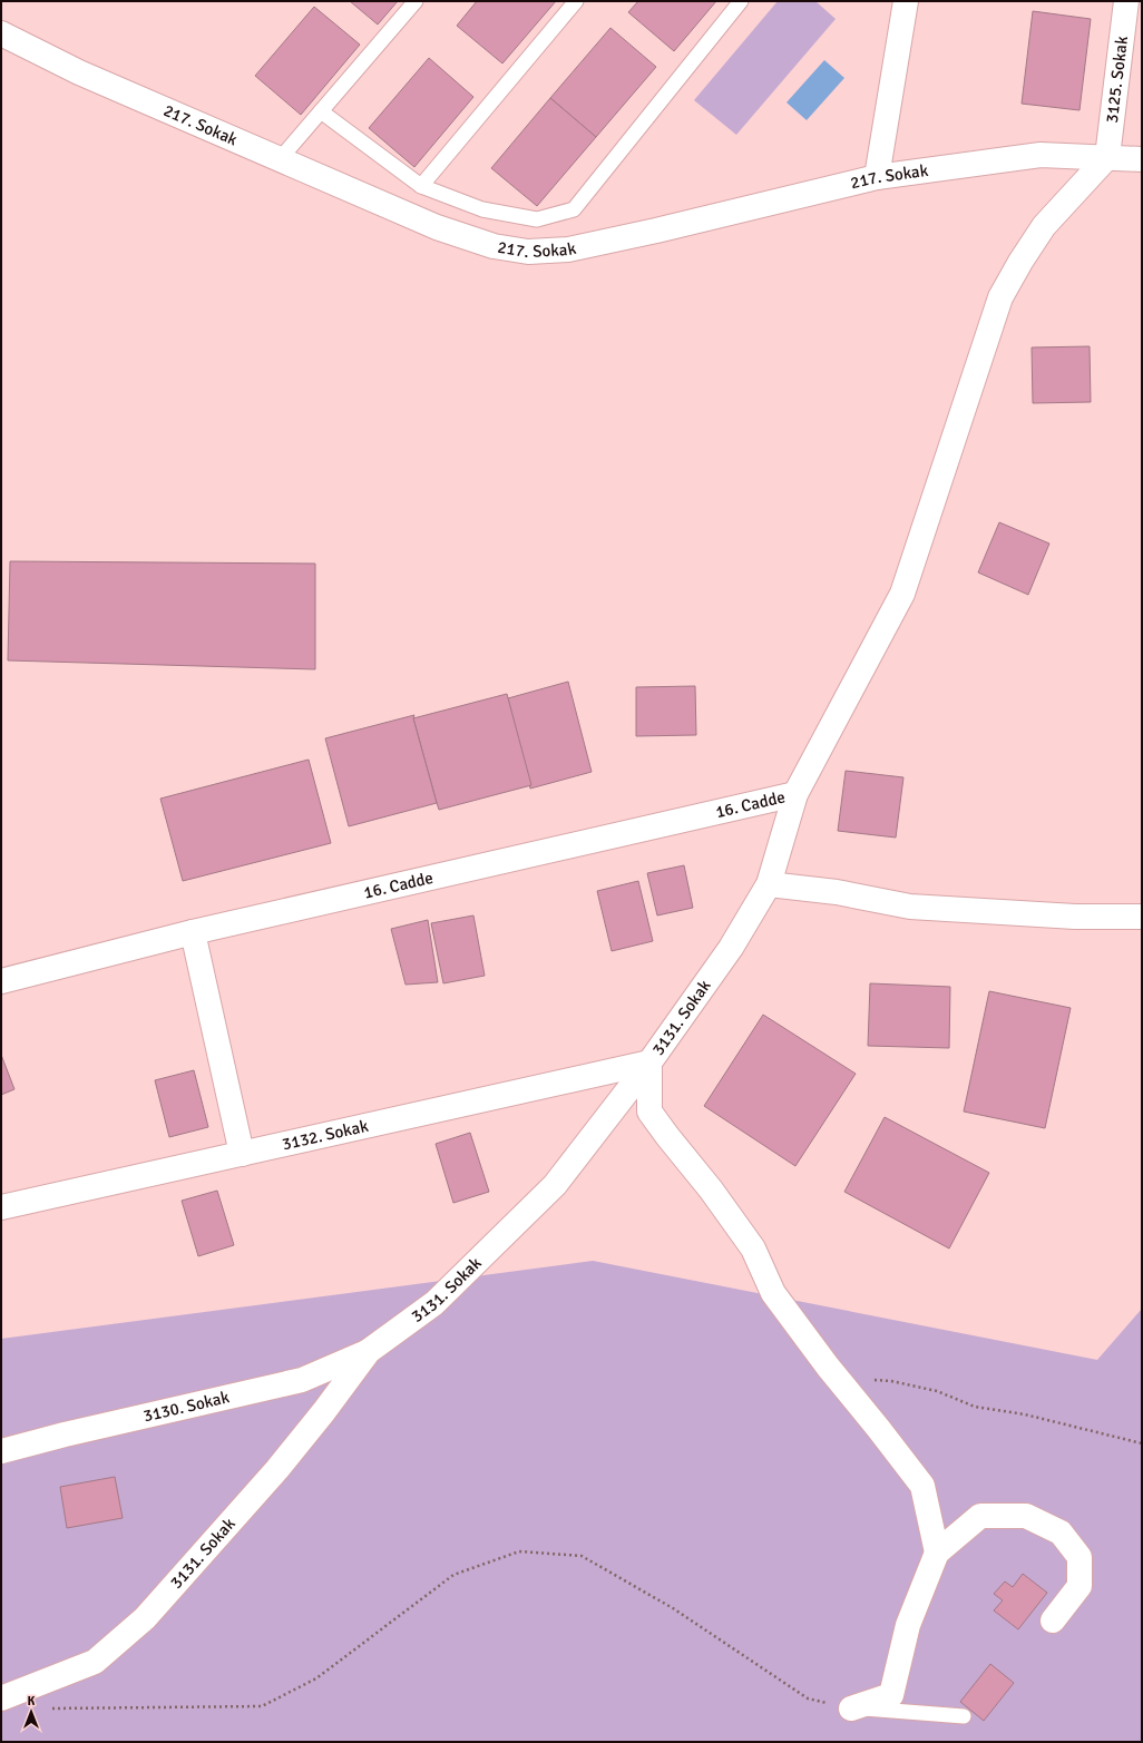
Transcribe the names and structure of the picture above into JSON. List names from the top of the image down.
{
  "streets": {
    "street": [
      "3125. Sokak",
      "217. Sokak",
      "16. Cadde",
      "3131. Sokak",
      "3132. Sokak",
      "3130. Sokak"
    ]
  },
  "crossings": [
    ["3125. Sokak", "217. Sokak"],
    ["3125. Sokak", "3131. Sokak"],
    ["217. Sokak", "3131. Sokak"],
    ["16. Cadde", "3131. Sokak"],
    ["3131. Sokak", "3132. Sokak"],
    ["3131. Sokak", "3130. Sokak"]
  ],
  "north": "top"
}
